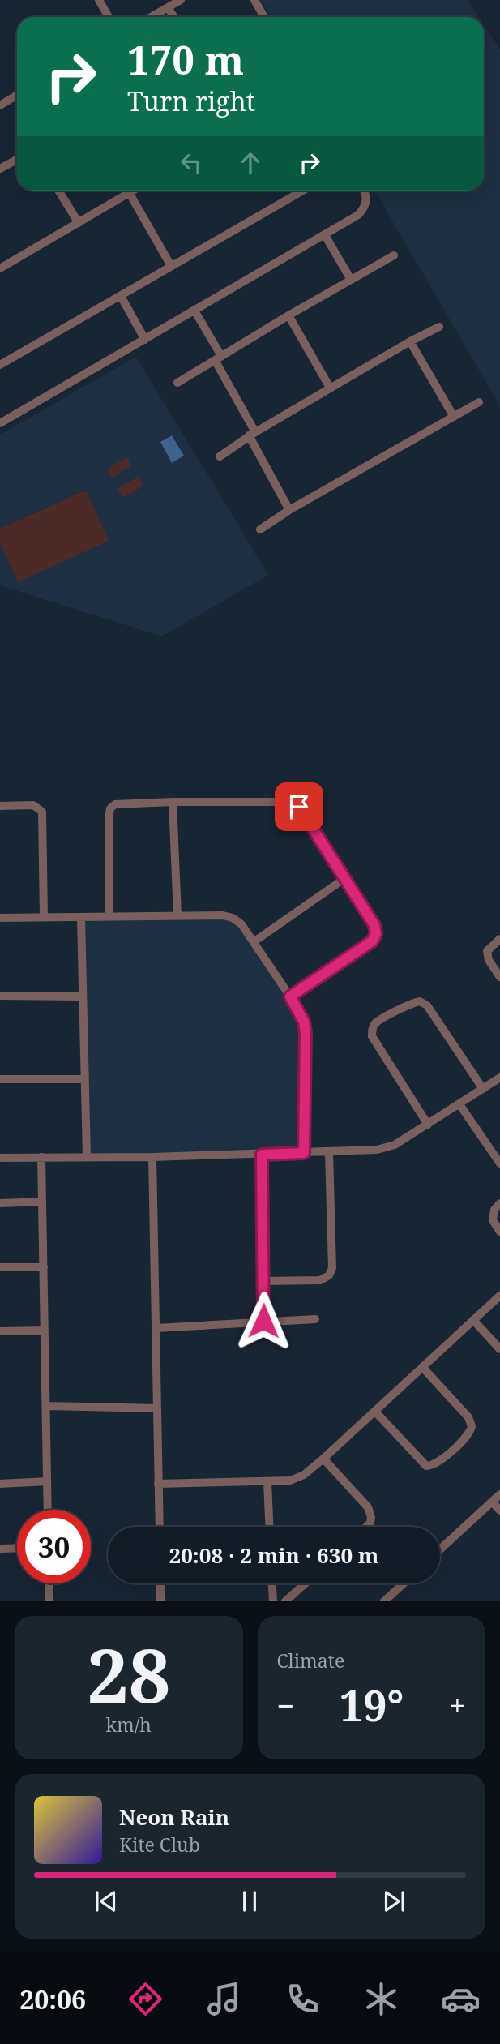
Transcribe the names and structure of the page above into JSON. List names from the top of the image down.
{
  "page": {
    "turn": ["170 m", "Turn right"],
    "limit": "30",
    "trip": "20:08 · 2 min · 630 m",
    "tile": [
      ["28", "km/h"],
      "Climate"
    ],
    "heat": ["−", "19°", "+"],
    "song": ["Neon Rain", "Kite Club"],
    "tabs": "20:06"
  }
}
